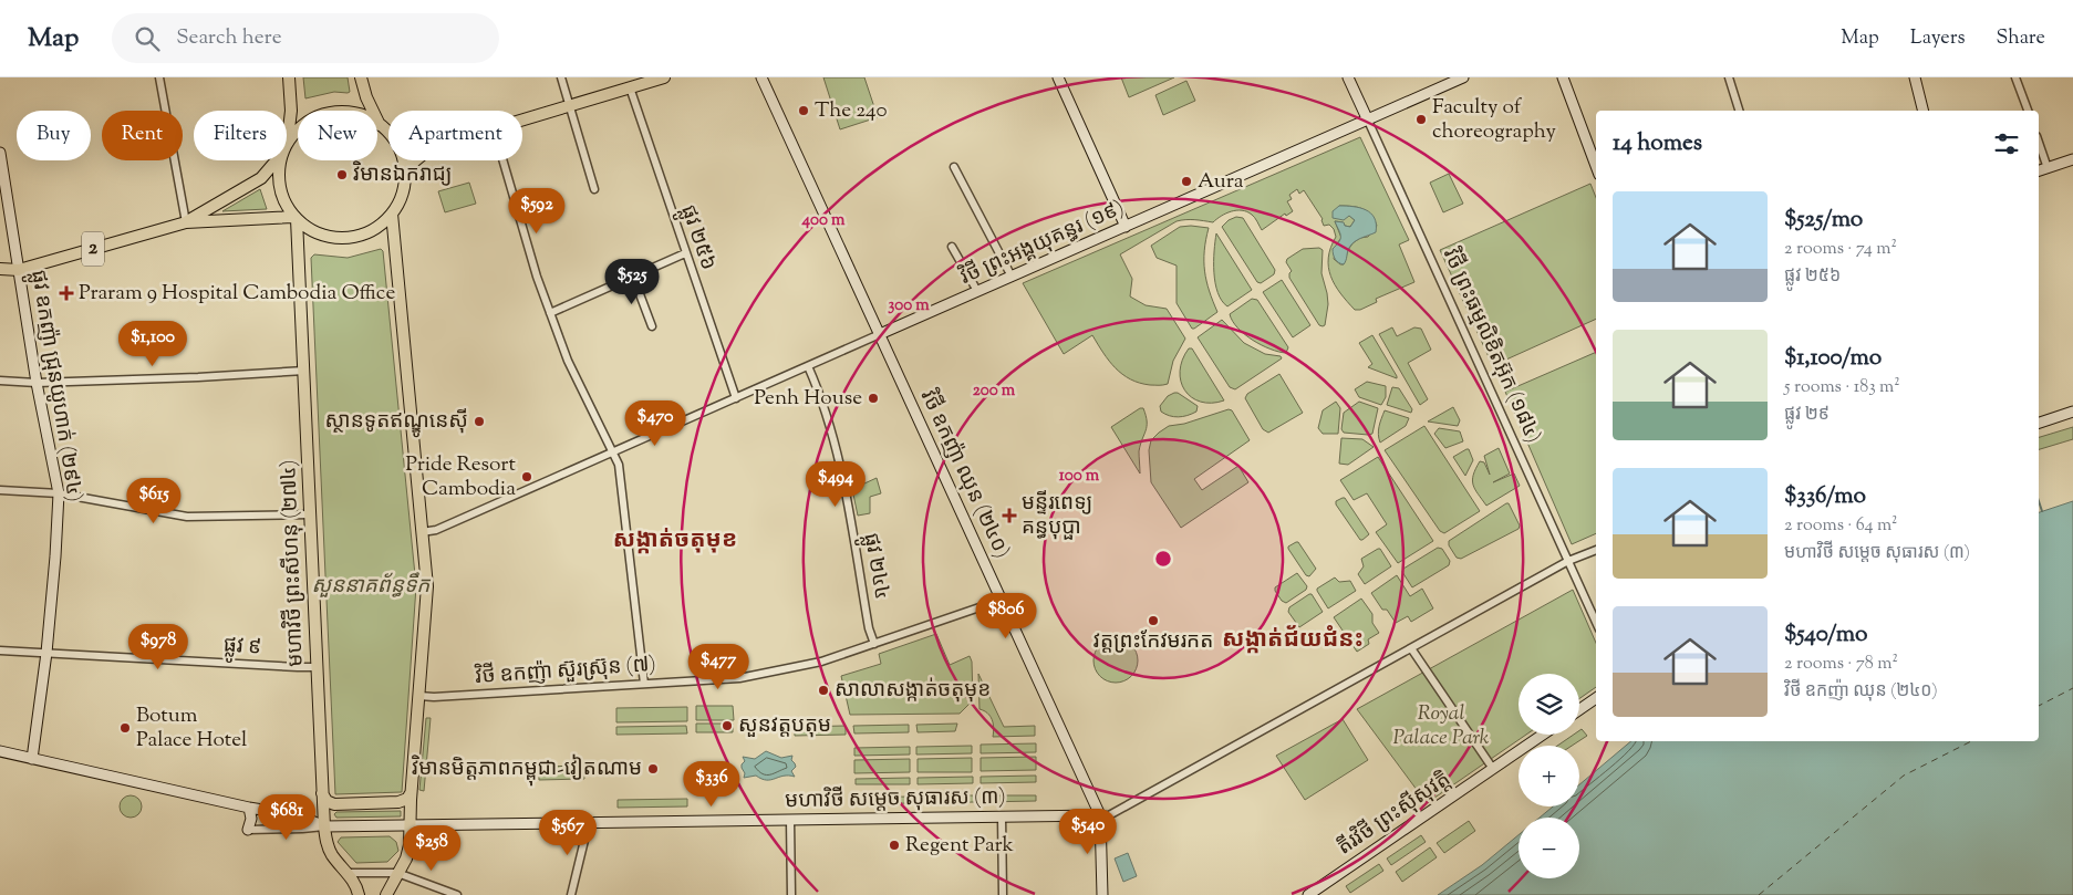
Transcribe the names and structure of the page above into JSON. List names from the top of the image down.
{
  "streets": {
    "main road": ["2", "មហាវិថី ព្រះសីហនុ (២៧៤)"],
    "street": [
      "ផ្លូវ ២៥៦",
      "វិថី ព្រះអង្គយុគន្ធរ (១៩)",
      "វិថី ព្រះធម្មលិខិតអ៊ុក (១៨៤)",
      "ផ្លូវ ឧកញ៉ា ជ្រុនយូហាក់ (២៩៤)",
      "វិថី ឧកញ៉ា ឈុន (២៤០)",
      "ផ្លូវ ២៤៤",
      "ផ្លូវ ៩",
      "វិថី ឧកញ៉ា ស៊ួរស៊្រុន (៧)",
      "មហាវិថី សម្តេច សុធារស (៣)",
      "តីរវិថី ព្រះស៊ីសុវត្តិ"
    ]
  },
  "crossings": [
    ["ផ្លូវ ២៥៦", "វិថី ព្រះអង្គយុគន្ធរ (១៩)"],
    ["វិថី ព្រះអង្គយុគន្ធរ (១៩)", "វិថី ព្រះធម្មលិខិតអ៊ុក (១៨៤)"],
    ["វិថី ព្រះអង្គយុគន្ធរ (១៩)", "វិថី ឧកញ៉ា ឈុន (២៤០)"],
    ["វិថី ព្រះអង្គយុគន្ធរ (១៩)", "ផ្លូវ ២៤៤"],
    ["2", "ផ្លូវ ឧកញ៉ា ជ្រុនយូហាក់ (២៩៤)"],
    ["2", "មហាវិថី ព្រះសីហនុ (២៧៤)"],
    ["វិថី ព្រះធម្មលិខិតអ៊ុក (១៨៤)", "មហាវិថី សម្តេច សុធារស (៣)"],
    ["ផ្លូវ ឧកញ៉ា ជ្រុនយូហាក់ (២៩៤)", "ផ្លូវ ៩"],
    ["ផ្លូវ ឧកញ៉ា ជ្រុនយូហាក់ (២៩៤)", "មហាវិថី សម្តេច សុធារស (៣)"],
    ["វិថី ឧកញ៉ា ឈុន (២៤០)", "វិថី ឧកញ៉ា ស៊ួរស៊្រុន (៧)"],
    ["វិថី ឧកញ៉ា ឈុន (២៤០)", "មហាវិថី សម្តេច សុធារស (៣)"],
    ["មហាវិថី ព្រះសីហនុ (២៧៤)", "ផ្លូវ ៩"],
    ["មហាវិថី ព្រះសីហនុ (២៧៤)", "មហាវិថី សម្តេច សុធារស (៣)"],
    ["ផ្លូវ ២៤៤", "វិថី ឧកញ៉ា ស៊ួរស៊្រុន (៧)"]
  ],
  "districts": ["សង្កាត់ចតុមុខ", "សង្កាត់ជ័យជំនះ"],
  "parks": ["សួននាគព័ន្ធទឹក", "Royal Palace Park"],
  "places": {
    "other": [
      "The 240",
      "Faculty of choreography",
      "វិមានឯករាជ្យ",
      "Aura",
      "Penh House",
      "ស្ថានទូតឥណ្ឌូនេស៊ី",
      "Pride Resort Cambodia",
      "វត្តព្រះកែវមរកត",
      "សាលាសង្កាត់ចតុមុខ",
      "សួនវត្តបតុម",
      "Botum Palace Hotel",
      "វិមានមិត្តភាពកម្ពុជា-វៀតណាម",
      "Regent Park"
    ],
    "health": ["Praram 9 Hospital Cambodia Office", "មន្ទីរពេទ្យ គន្ធបុប្ផា"]
  },
  "page": {
    "header": "Map",
    "search": "Search here",
    "nav": ["Map", "Layers", "Share"],
    "chip": [
      "Buy",
      "Rent",
      "Filters",
      "New",
      "Apartment"
    ],
    "heading": "14 homes",
    "list": [
      {
        "name": "$525/mo",
        "note": "2 rooms · 74 m² · ផ្លូវ ២៥៦"
      },
      {
        "name": "$1,100/mo",
        "note": "5 rooms · 183 m² · ផ្លូវ ២៩"
      },
      {
        "name": "$336/mo",
        "note": "2 rooms · 64 m² · មហាវិថី សម្តេច សុធារស (៣)"
      },
      {
        "name": "$540/mo",
        "note": "2 rooms · 78 m² · វិថី ឧកញ៉ា ឈុន (២៤០)"
      }
    ],
    "price": [
      "$592",
      "$525",
      "$1,100",
      "$470",
      "$494",
      "$615",
      "$806",
      "$978",
      "$477",
      "$336",
      "$681",
      "$540",
      "$567",
      "$258"
    ],
    "map_buttons": ["+", "−"]
  },
  "rings": [
    "400 m",
    "300 m",
    "200 m",
    "100 m"
  ]
}
